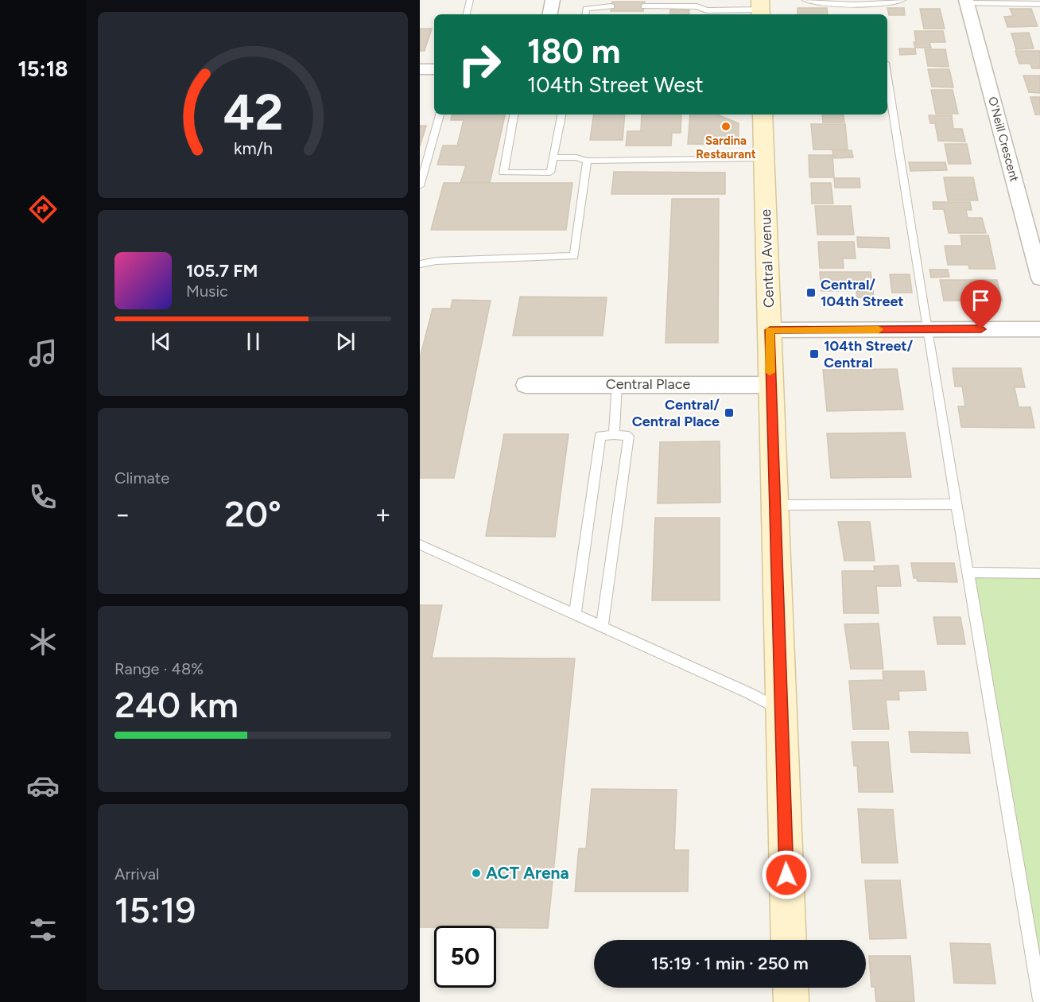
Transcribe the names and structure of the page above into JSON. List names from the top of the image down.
{
  "streets": {
    "main road": ["Central Avenue"],
    "street": ["O'Neill Crescent", "Central Place"]
  },
  "crossings": [
    ["Central Avenue", "Central Place"]
  ],
  "places": {
    "other": ["Sardina Restaurant", "ACT Arena"],
    "transit": ["Central/ 104th Street", "104th Street/ Central", "Central/ Central Place"]
  },
  "page": {
    "tabs": "15:18",
    "turn": ["180 m", "104th Street West"],
    "song": ["105.7 FM", "Music"],
    "tile": [
      "Climate",
      ["Range · 48%", "240 km"],
      ["Arrival", "15:19"]
    ],
    "heat": ["−", "20°", "+"],
    "limit": "50",
    "trip": "15:19 · 1 min · 250 m",
    "gauge": ["42", "km/h"]
  }
}
